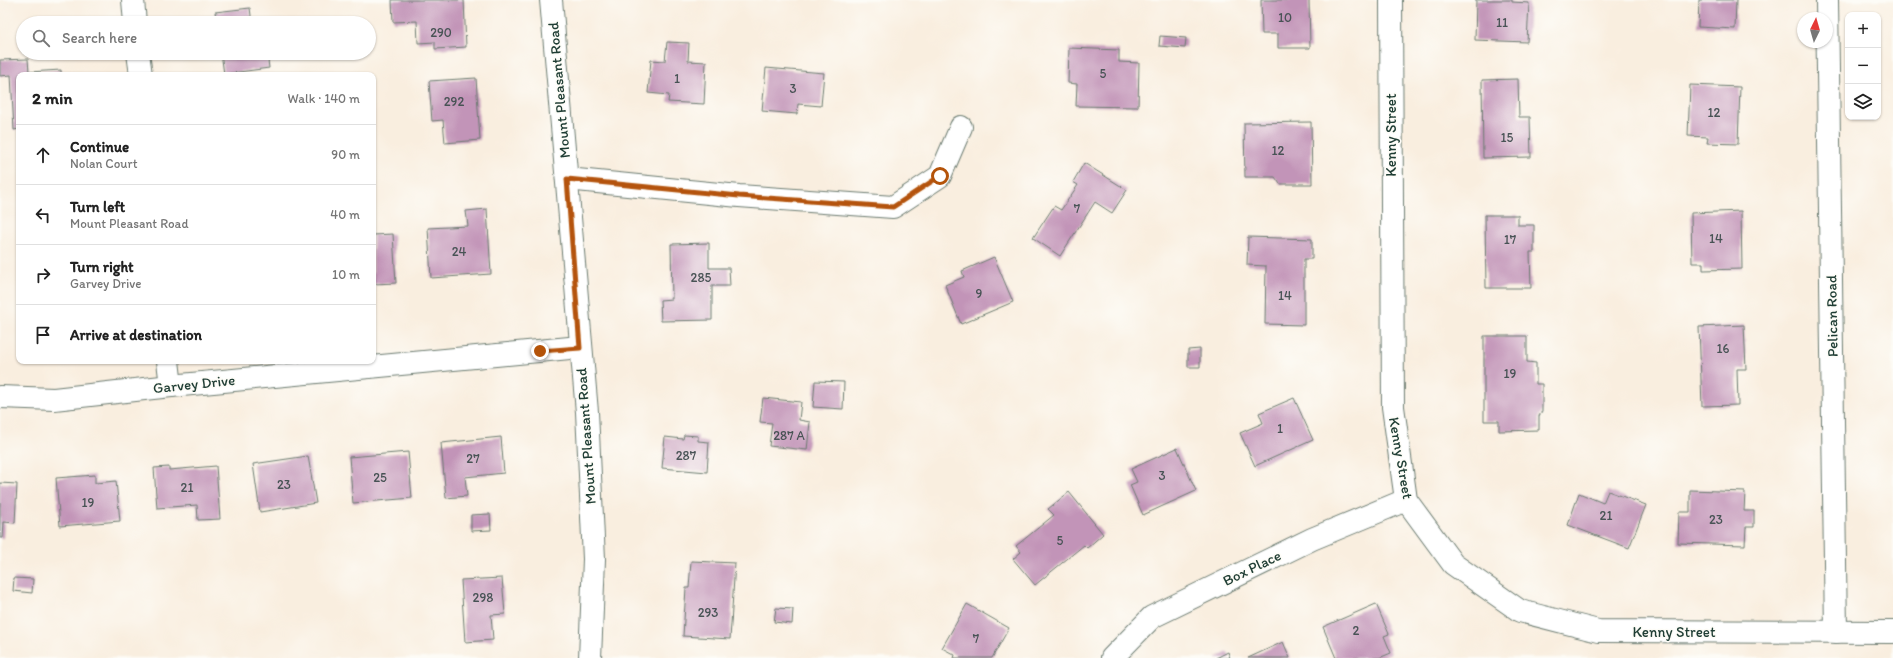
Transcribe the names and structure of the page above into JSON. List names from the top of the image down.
{
  "streets": {
    "street": [
      "Mount Pleasant Road",
      "Kenny Street",
      "Pelican Road",
      "Garvey Drive",
      "Box Place"
    ]
  },
  "crossings": [
    ["Mount Pleasant Road", "Garvey Drive"],
    ["Kenny Street", "Pelican Road"],
    ["Kenny Street", "Box Place"]
  ],
  "house_numbers": [
    "10",
    "11",
    "290",
    "5",
    "1",
    "3",
    "292",
    "12",
    "15",
    "12",
    "7",
    "14",
    "17",
    "24",
    "285",
    "9",
    "14",
    "16",
    "19",
    "1",
    "287 A",
    "287",
    "27",
    "3",
    "25",
    "23",
    "21",
    "19",
    "21",
    "23",
    "5",
    "298",
    "293",
    "2",
    "7"
  ],
  "north": "top",
  "page": {
    "map_buttons": ["+", "−"],
    "search": "Search here",
    "heading": ["2 min", "Walk · 140 m"],
    "list": [
      ["Continue", "Nolan Court", "90 m"],
      ["Turn left", "Mount Pleasant Road", "40 m"],
      ["Turn right", "Garvey Drive", "10 m"],
      "Arrive at destination"
    ]
  }
}
